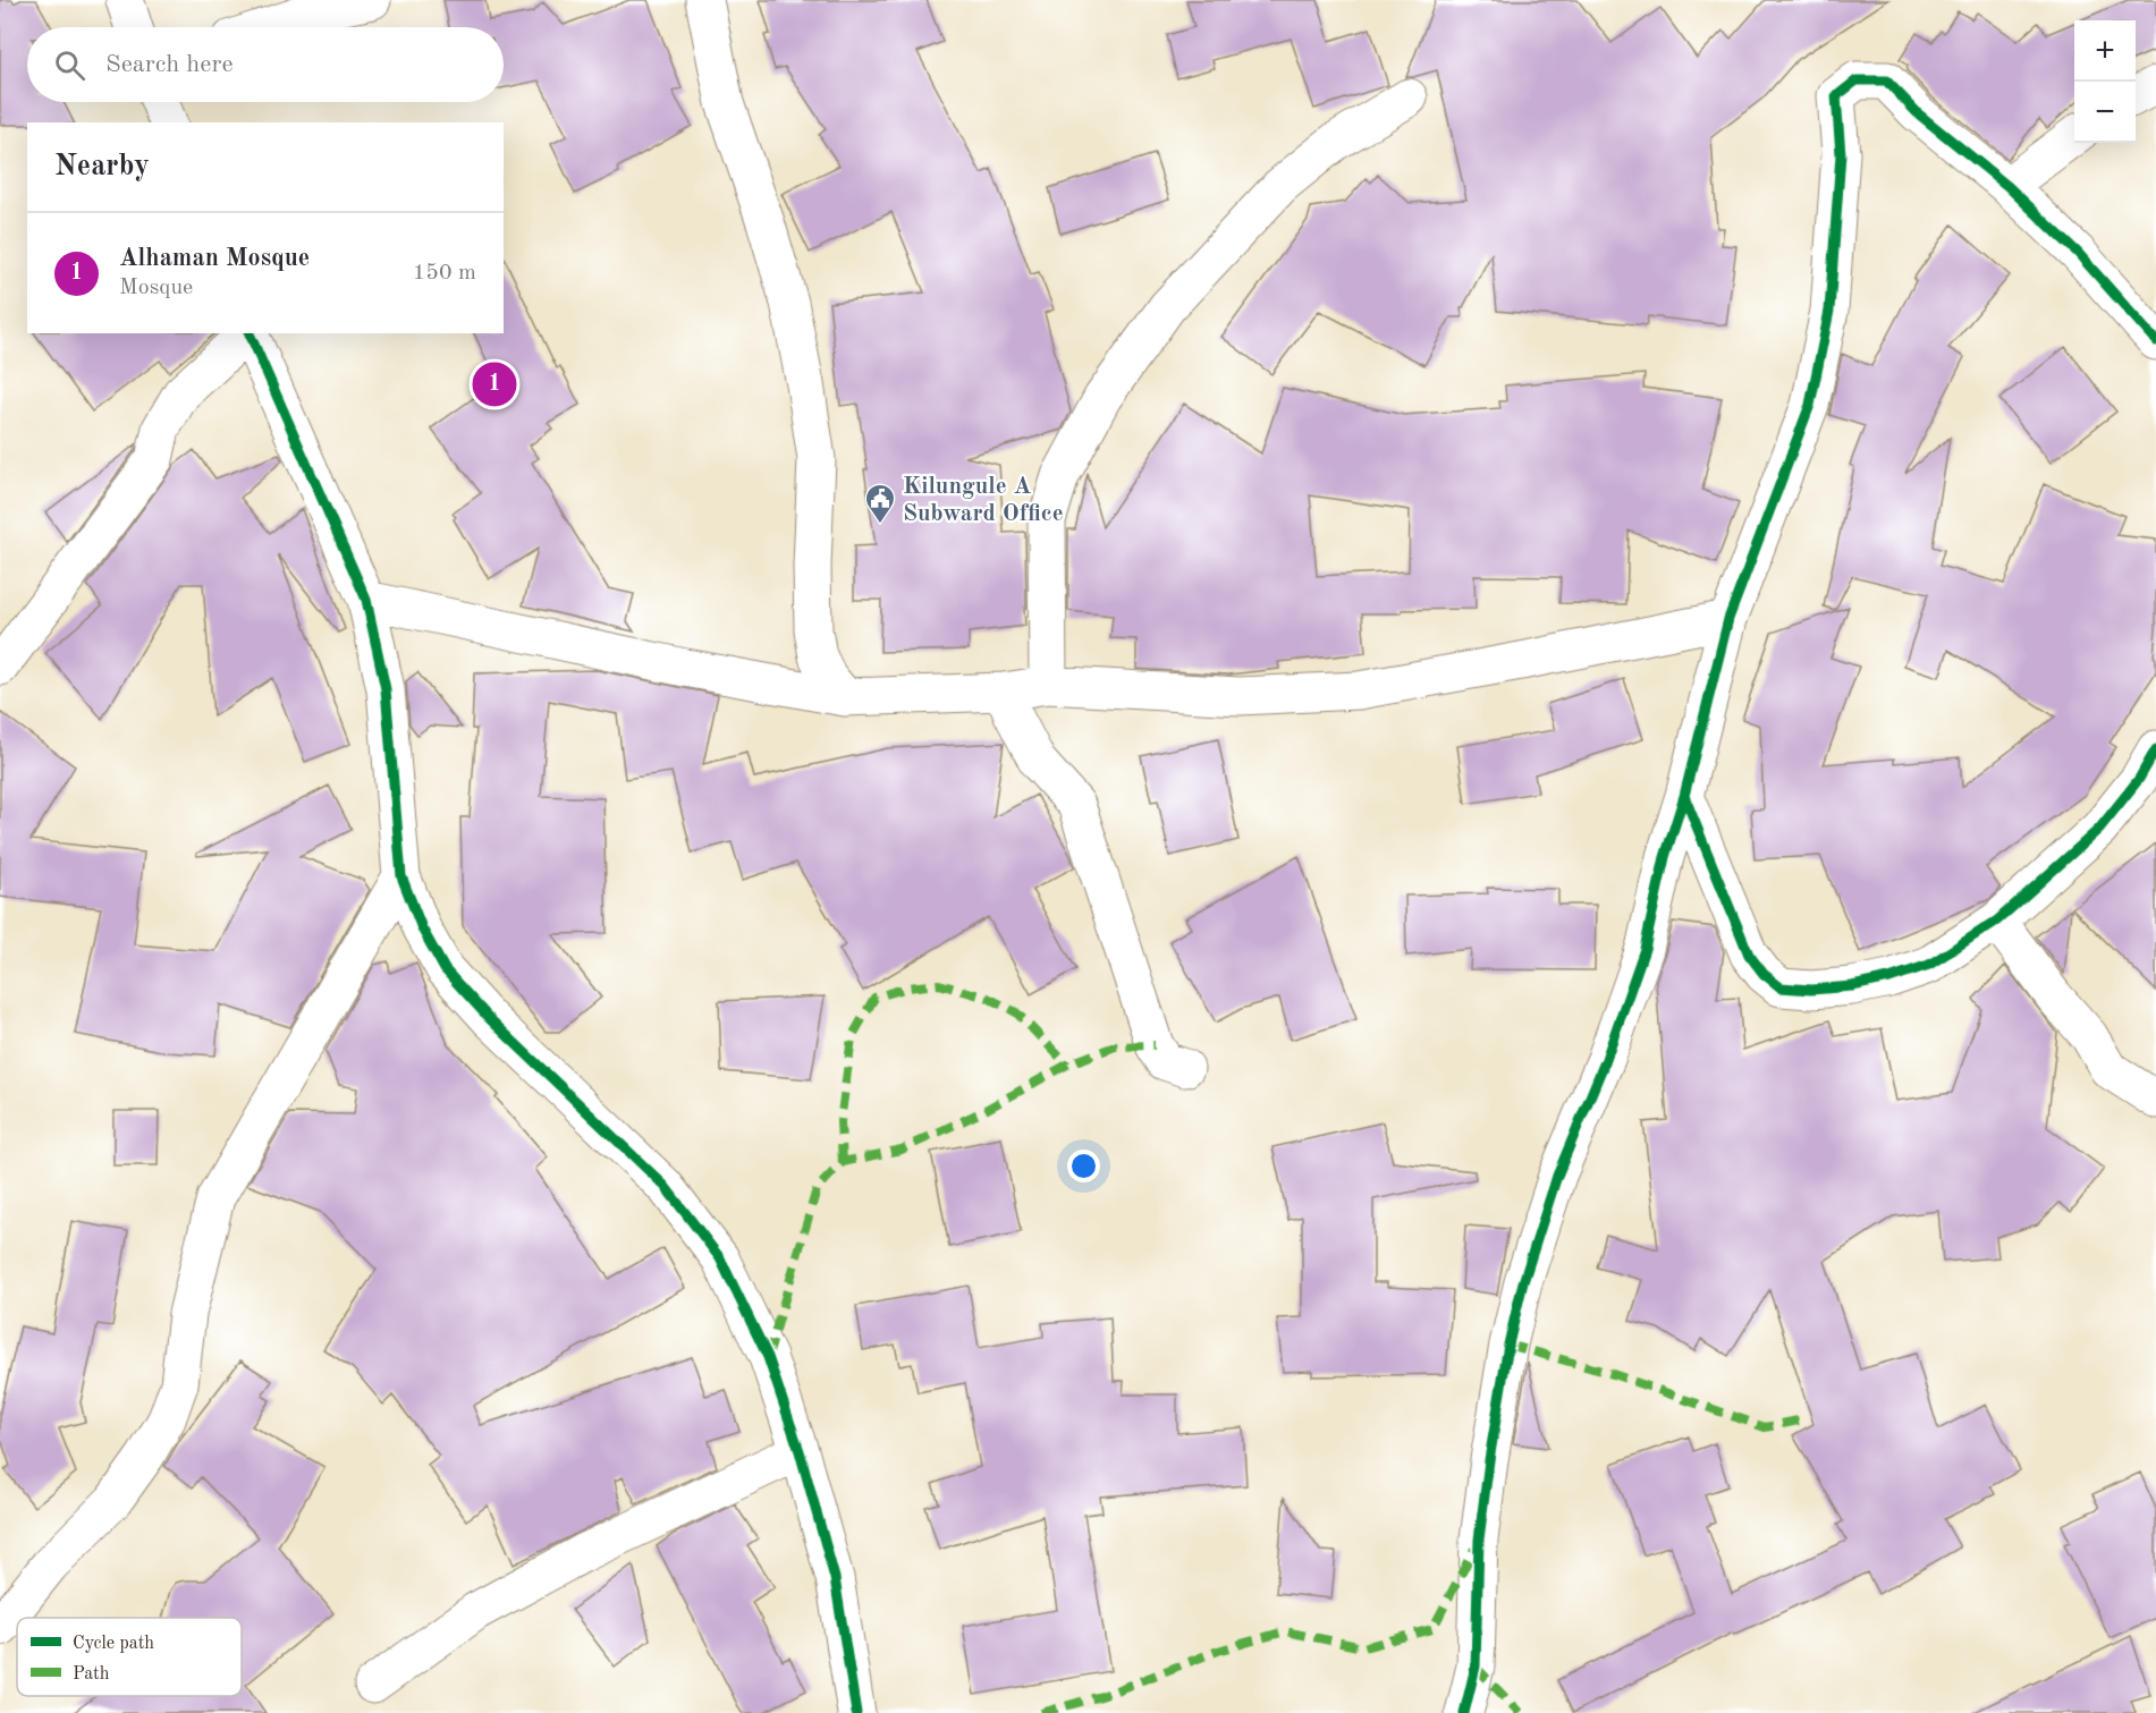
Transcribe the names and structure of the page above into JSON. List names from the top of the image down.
{
  "places": {
    "public building": ["Kilungule A Subward Office"]
  },
  "legend": ["Cycle path", "Path"],
  "page": {
    "map_buttons": ["+", "−"],
    "search": "Search here",
    "heading": "Nearby",
    "list": [
      {
        "mark": "1",
        "name": "Alhaman Mosque",
        "note": "Mosque",
        "value": "150 m"
      }
    ],
    "pins": "1"
  }
}
